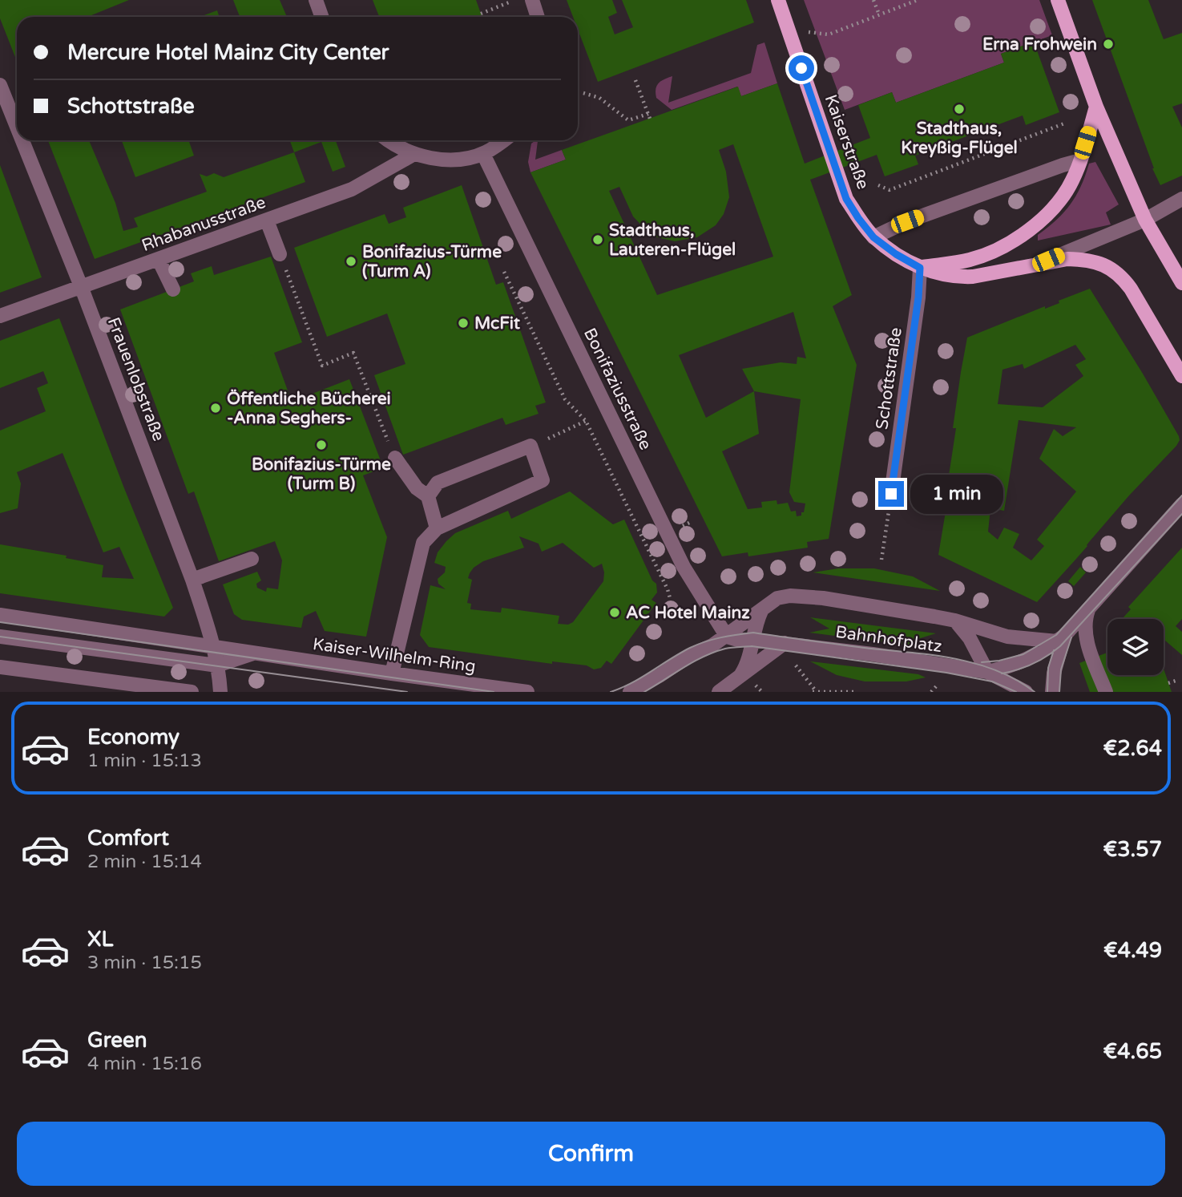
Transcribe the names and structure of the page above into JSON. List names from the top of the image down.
{
  "streets": {
    "main road": ["Kaiserstraße"],
    "street": [
      "Rhabanusstraße",
      "Schottstraße",
      "Frauenlobstraße",
      "Bonifaziusstraße",
      "Bahnhofplatz",
      "Kaiser-Wilhelm-Ring"
    ]
  },
  "crossings": [
    ["Kaiserstraße", "Schottstraße"],
    ["Rhabanusstraße", "Frauenlobstraße"],
    ["Frauenlobstraße", "Kaiser-Wilhelm-Ring"],
    ["Bonifaziusstraße", "Bahnhofplatz"]
  ],
  "places": [
    "Erna Frohwein",
    "Stadthaus, Kreyßig-Flügel",
    "Stadthaus, Lauteren-Flügel",
    "Bonifazius-Türme (Turm A)",
    "McFit",
    "Öffentliche Bücherei -Anna Seghers-",
    "Bonifazius-Türme (Turm B)",
    "AC Hotel Mainz"
  ],
  "page": {
    "banner": ["Mercure Hotel Mainz City Center", "Schottstraße"],
    "bubble": "1 min",
    "list": [
      {
        "name": "Economy",
        "note": "1 min · 15:13",
        "value": "€2.64"
      },
      {
        "name": "Comfort",
        "note": "2 min · 15:14",
        "value": "€3.57"
      },
      {
        "name": "XL",
        "note": "3 min · 15:15",
        "value": "€4.49"
      },
      {
        "name": "Green",
        "note": "4 min · 15:16",
        "value": "€4.65"
      }
    ],
    "buttons": "Confirm"
  }
}
